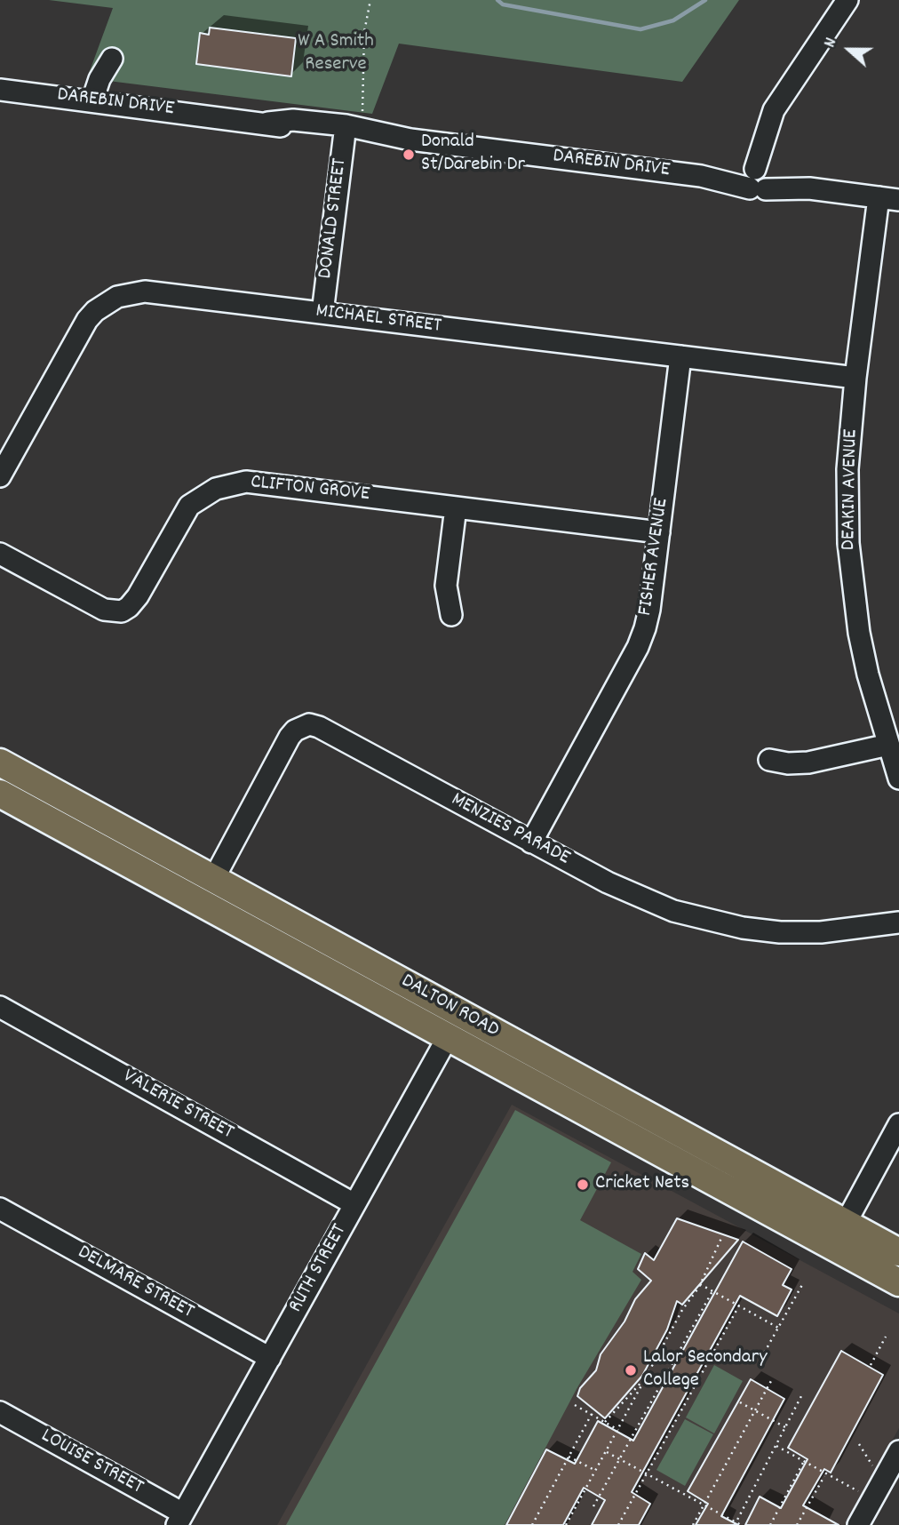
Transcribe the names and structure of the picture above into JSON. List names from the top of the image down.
{
  "streets": {
    "main road": ["DALTON ROAD", "RUTH STREET"],
    "street": [
      "DAREBIN DRIVE",
      "DONALD STREET",
      "MICHAEL STREET",
      "CLIFTON GROVE",
      "DEAKIN AVENUE",
      "FISHER AVENUE",
      "MENZIES PARADE",
      "VALERIE STREET",
      "DELMARE STREET",
      "LOUISE STREET"
    ]
  },
  "crossings": [
    ["DAREBIN DRIVE", "DONALD STREET"],
    ["DAREBIN DRIVE", "DEAKIN AVENUE"],
    ["DONALD STREET", "MICHAEL STREET"],
    ["MICHAEL STREET", "DEAKIN AVENUE"],
    ["MICHAEL STREET", "FISHER AVENUE"],
    ["CLIFTON GROVE", "FISHER AVENUE"],
    ["FISHER AVENUE", "MENZIES PARADE"],
    ["MENZIES PARADE", "DALTON ROAD"],
    ["DALTON ROAD", "RUTH STREET"],
    ["VALERIE STREET", "RUTH STREET"],
    ["RUTH STREET", "DELMARE STREET"],
    ["RUTH STREET", "LOUISE STREET"]
  ],
  "parks": ["W A Smith Reserve"],
  "places": ["Donald St/Darebin Dr", "Cricket Nets", "Lalor Secondary College"],
  "north": "left"
}
